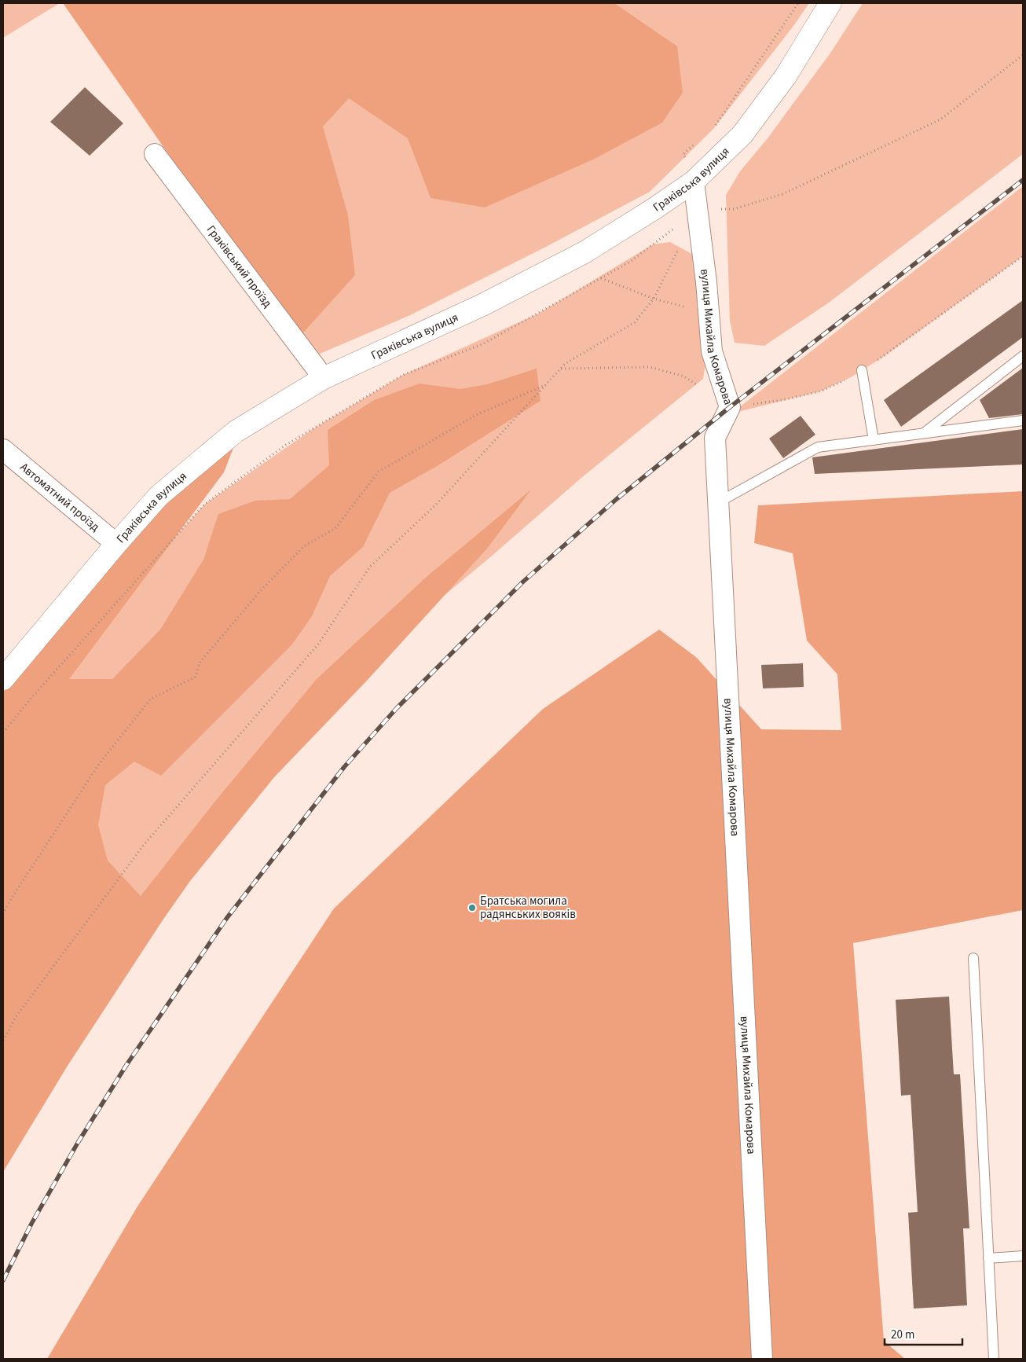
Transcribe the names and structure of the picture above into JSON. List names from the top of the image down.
{
  "streets": {
    "street": [
      "Граківська вулиця",
      "Граківський проїзд",
      "вулиця Михайла Комарова",
      "Автоматний проїзд"
    ]
  },
  "crossings": [
    ["Граківська вулиця", "Граківський проїзд"],
    ["Граківська вулиця", "вулиця Михайла Комарова"],
    ["Граківська вулиця", "Автоматний проїзд"]
  ],
  "places": ["Братська могила радянських вояків"],
  "scale_bar": "20 m"
}
